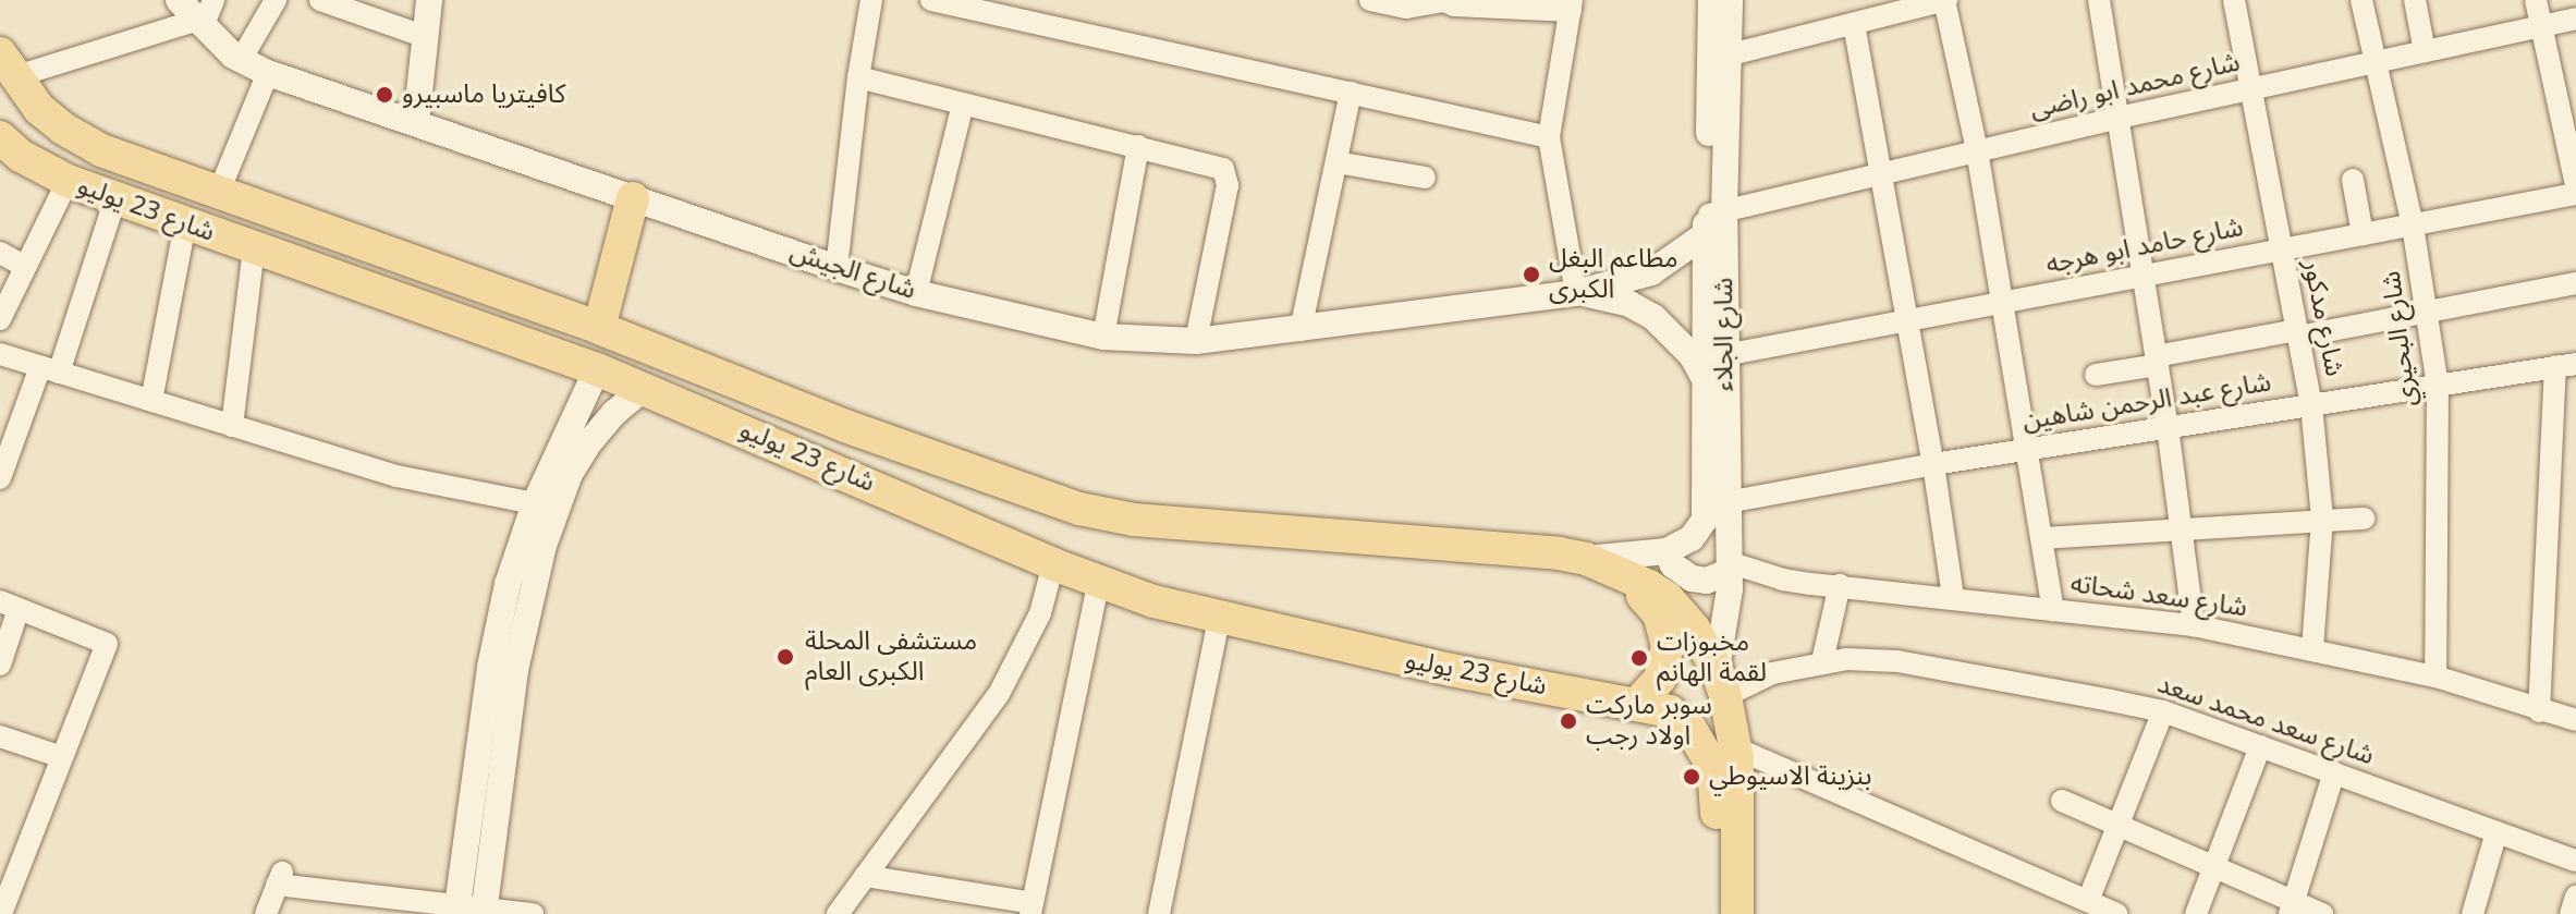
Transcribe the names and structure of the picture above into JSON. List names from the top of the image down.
{
  "streets": {
    "main road": ["شارع 23 يوليو", "شارع الجلاء"],
    "street": [
      "شارع محمد ابو راضى",
      "شارع حامد ابو هرجه",
      "شارع الجيش",
      "شارع مدكور",
      "شارع البحيري",
      "شارع عبد الرحمن شاهين",
      "شارع سعد شحاته",
      "شارع سعد محمد سعد"
    ]
  },
  "crossings": [
    ["شارع محمد ابو راضى", "شارع الجيش"],
    ["شارع محمد ابو راضى", "شارع مدكور"],
    ["شارع محمد ابو راضى", "شارع الجلاء"],
    ["شارع محمد ابو راضى", "شارع البحيري"],
    ["شارع 23 يوليو", "شارع الجلاء"],
    ["شارع حامد ابو هرجه", "شارع مدكور"],
    ["شارع حامد ابو هرجه", "شارع الجلاء"],
    ["شارع حامد ابو هرجه", "شارع البحيري"],
    ["شارع الجيش", "شارع الجلاء"],
    ["شارع مدكور", "شارع عبد الرحمن شاهين"],
    ["شارع مدكور", "شارع سعد شحاته"],
    ["شارع الجلاء", "شارع عبد الرحمن شاهين"],
    ["شارع الجلاء", "شارع سعد شحاته"],
    ["شارع الجلاء", "شارع سعد محمد سعد"],
    ["شارع البحيري", "شارع عبد الرحمن شاهين"],
    ["شارع البحيري", "شارع سعد شحاته"]
  ],
  "places": [
    "كافيتريا ماسبيرو",
    "مطاعم البغل الكبرى",
    "مستشفى المحلة الكبرى العام",
    "مخبوزات لقمة الهانم",
    "سوبر ماركت اولاد رجب",
    "بنزينة الاسيوطي"
  ]
}
